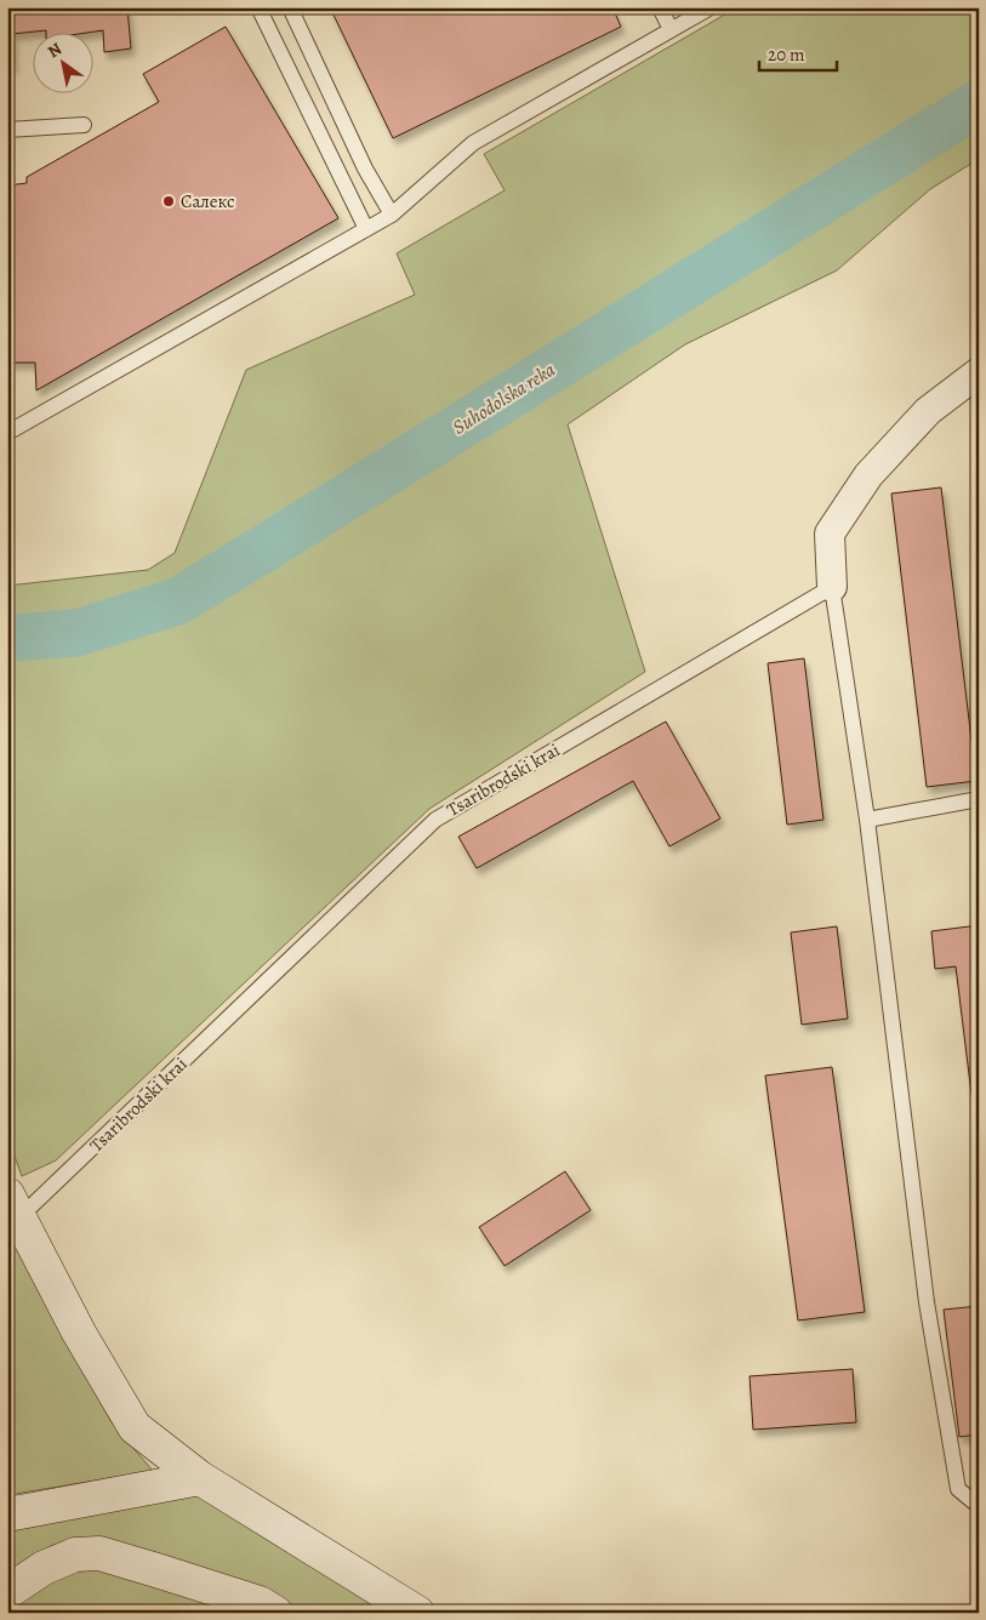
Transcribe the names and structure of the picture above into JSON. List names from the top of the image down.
{
  "streets": {
    "lane": ["Tsaribrodski krai"]
  },
  "water": ["Suhodolska reka"],
  "places": ["Салекс"],
  "scale_bar": "20 m",
  "north": "top left"
}
